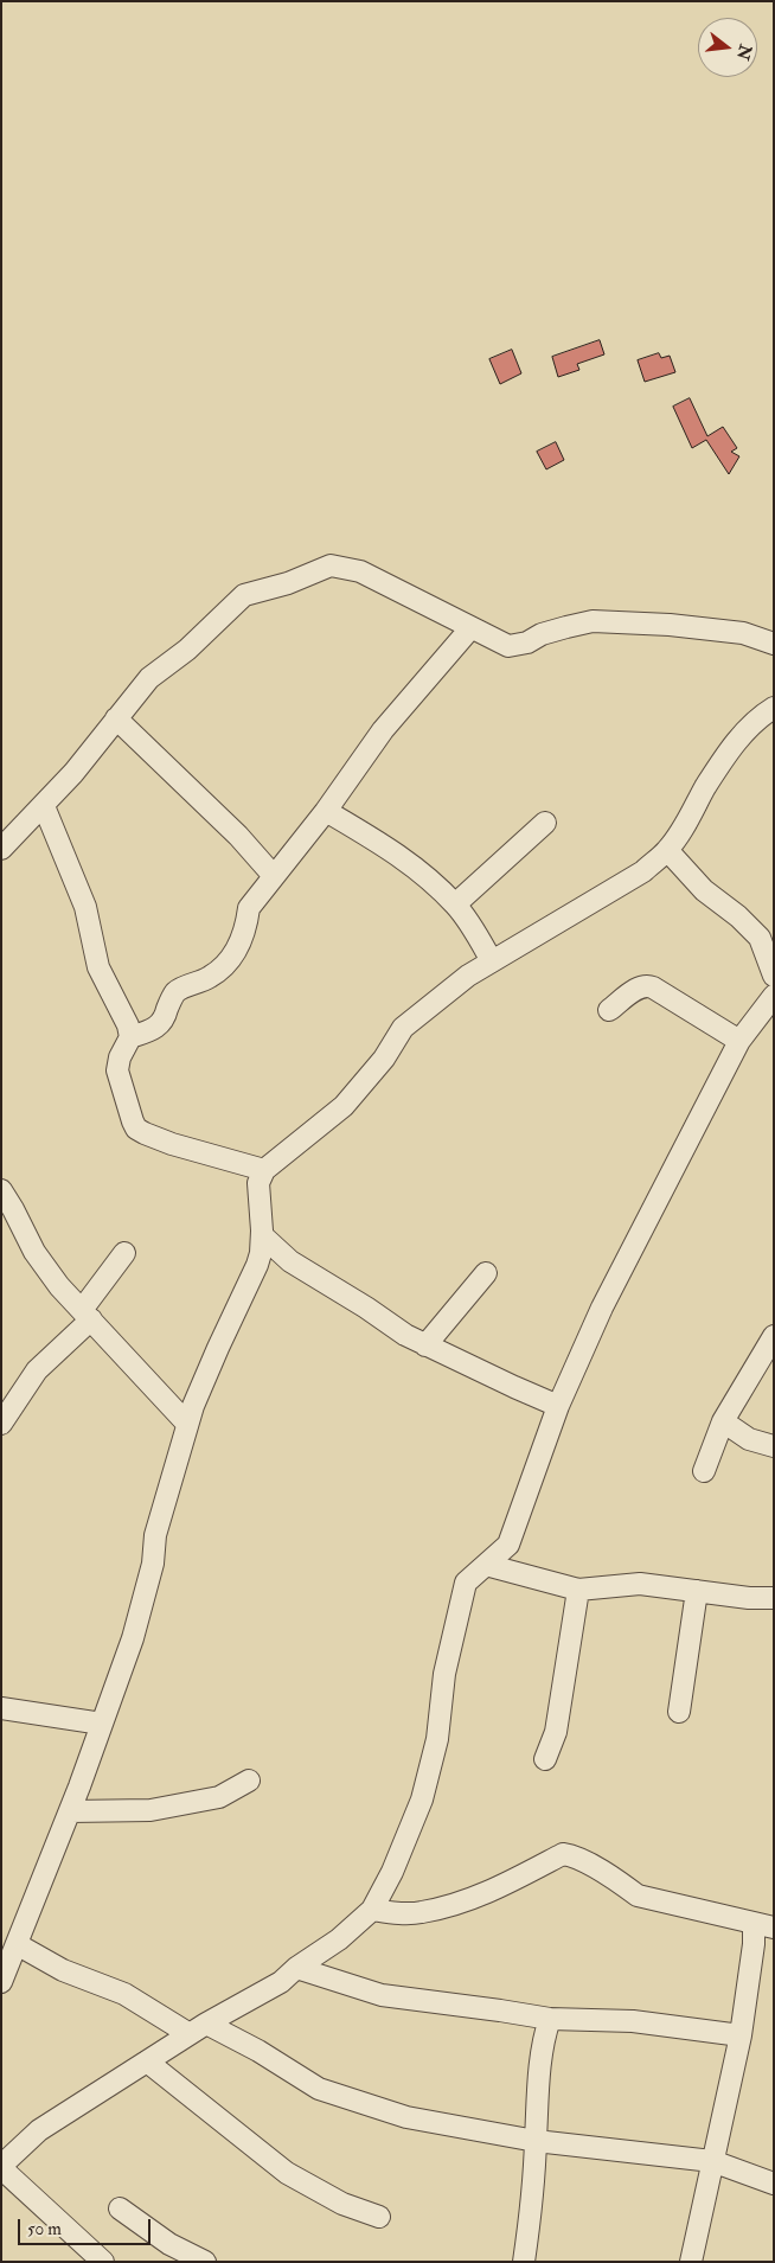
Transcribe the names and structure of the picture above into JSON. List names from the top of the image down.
{
  "scale_bar": "50 m",
  "north": "right"
}
